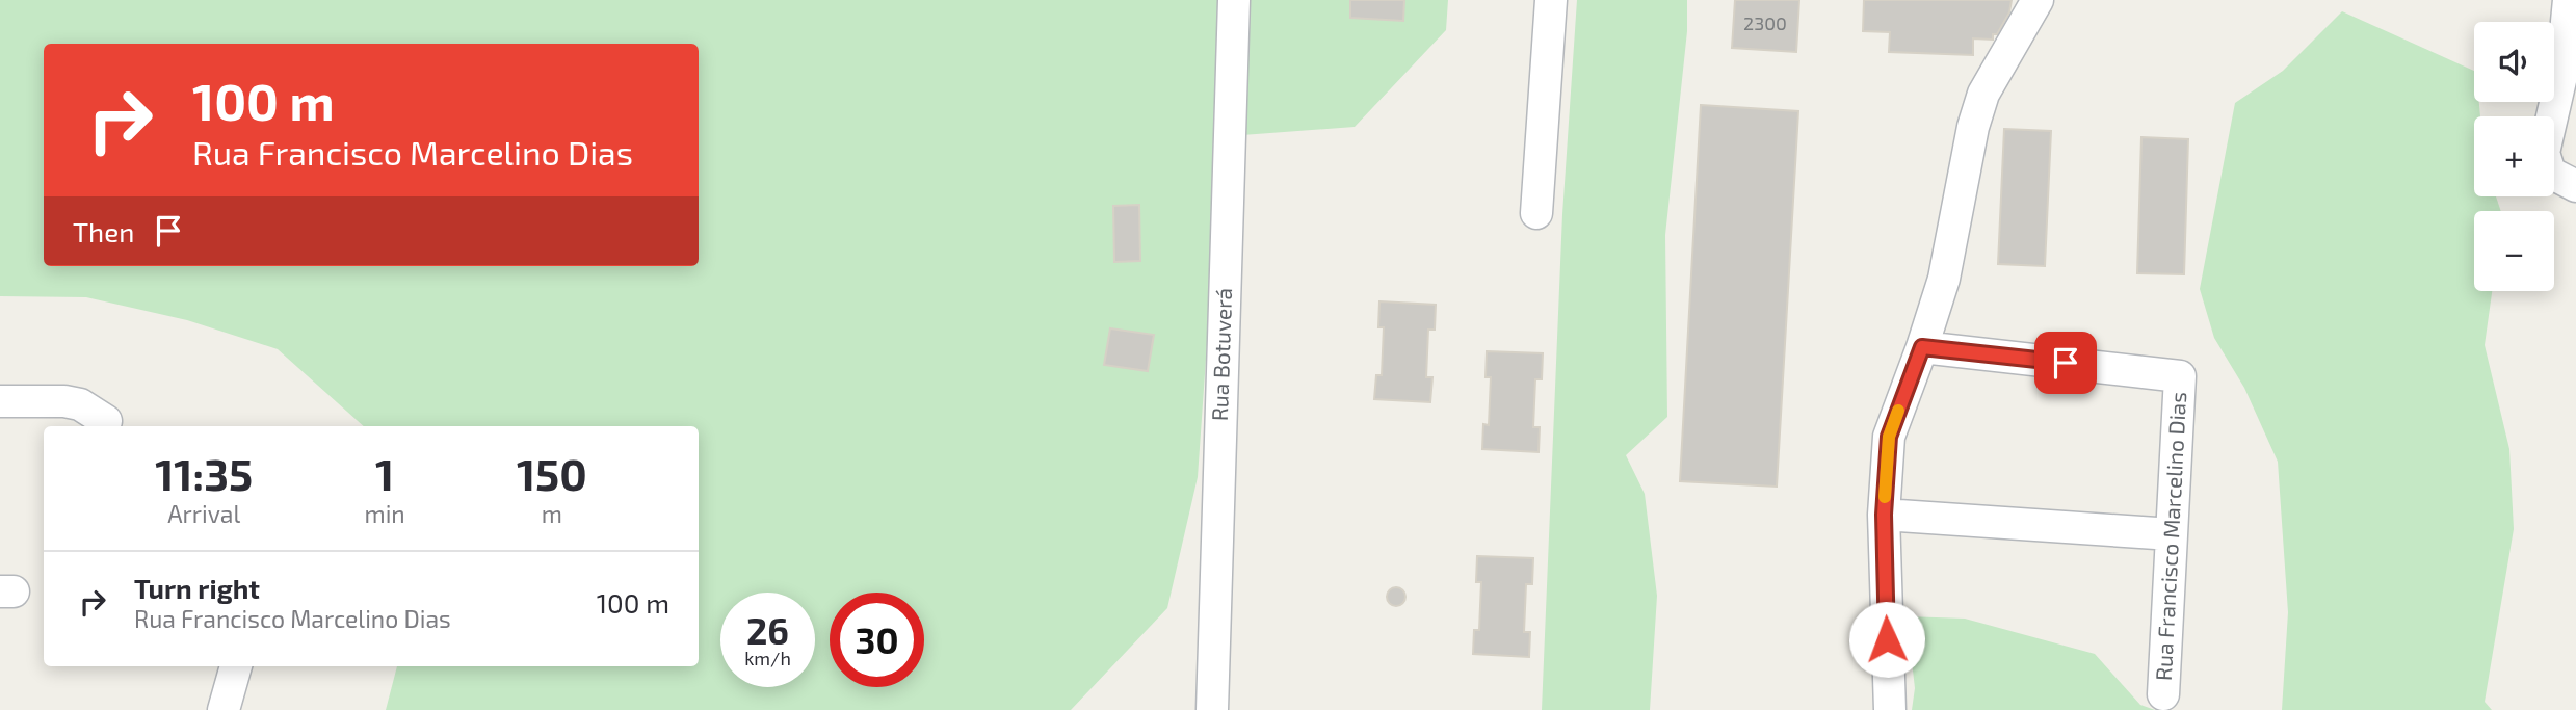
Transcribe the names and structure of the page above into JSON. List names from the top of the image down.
{
  "streets": {
    "street": ["Rua Botuverá", "Rua Francisco Marcelino Dias"]
  },
  "house_numbers": ["2300"],
  "page": {
    "map_buttons": ["+", "−"],
    "turn": ["100 m", "Rua Francisco Marcelino Dias"],
    "then": "Then",
    "eta": [
      "11:35",
      "Arrival",
      "1",
      "min",
      "150",
      "m"
    ],
    "list": [
      {
        "name": "Turn right",
        "note": "Rua Francisco Marcelino Dias",
        "value": "100 m"
      }
    ],
    "speed": "26 km/h",
    "limit": "30"
  }
}
